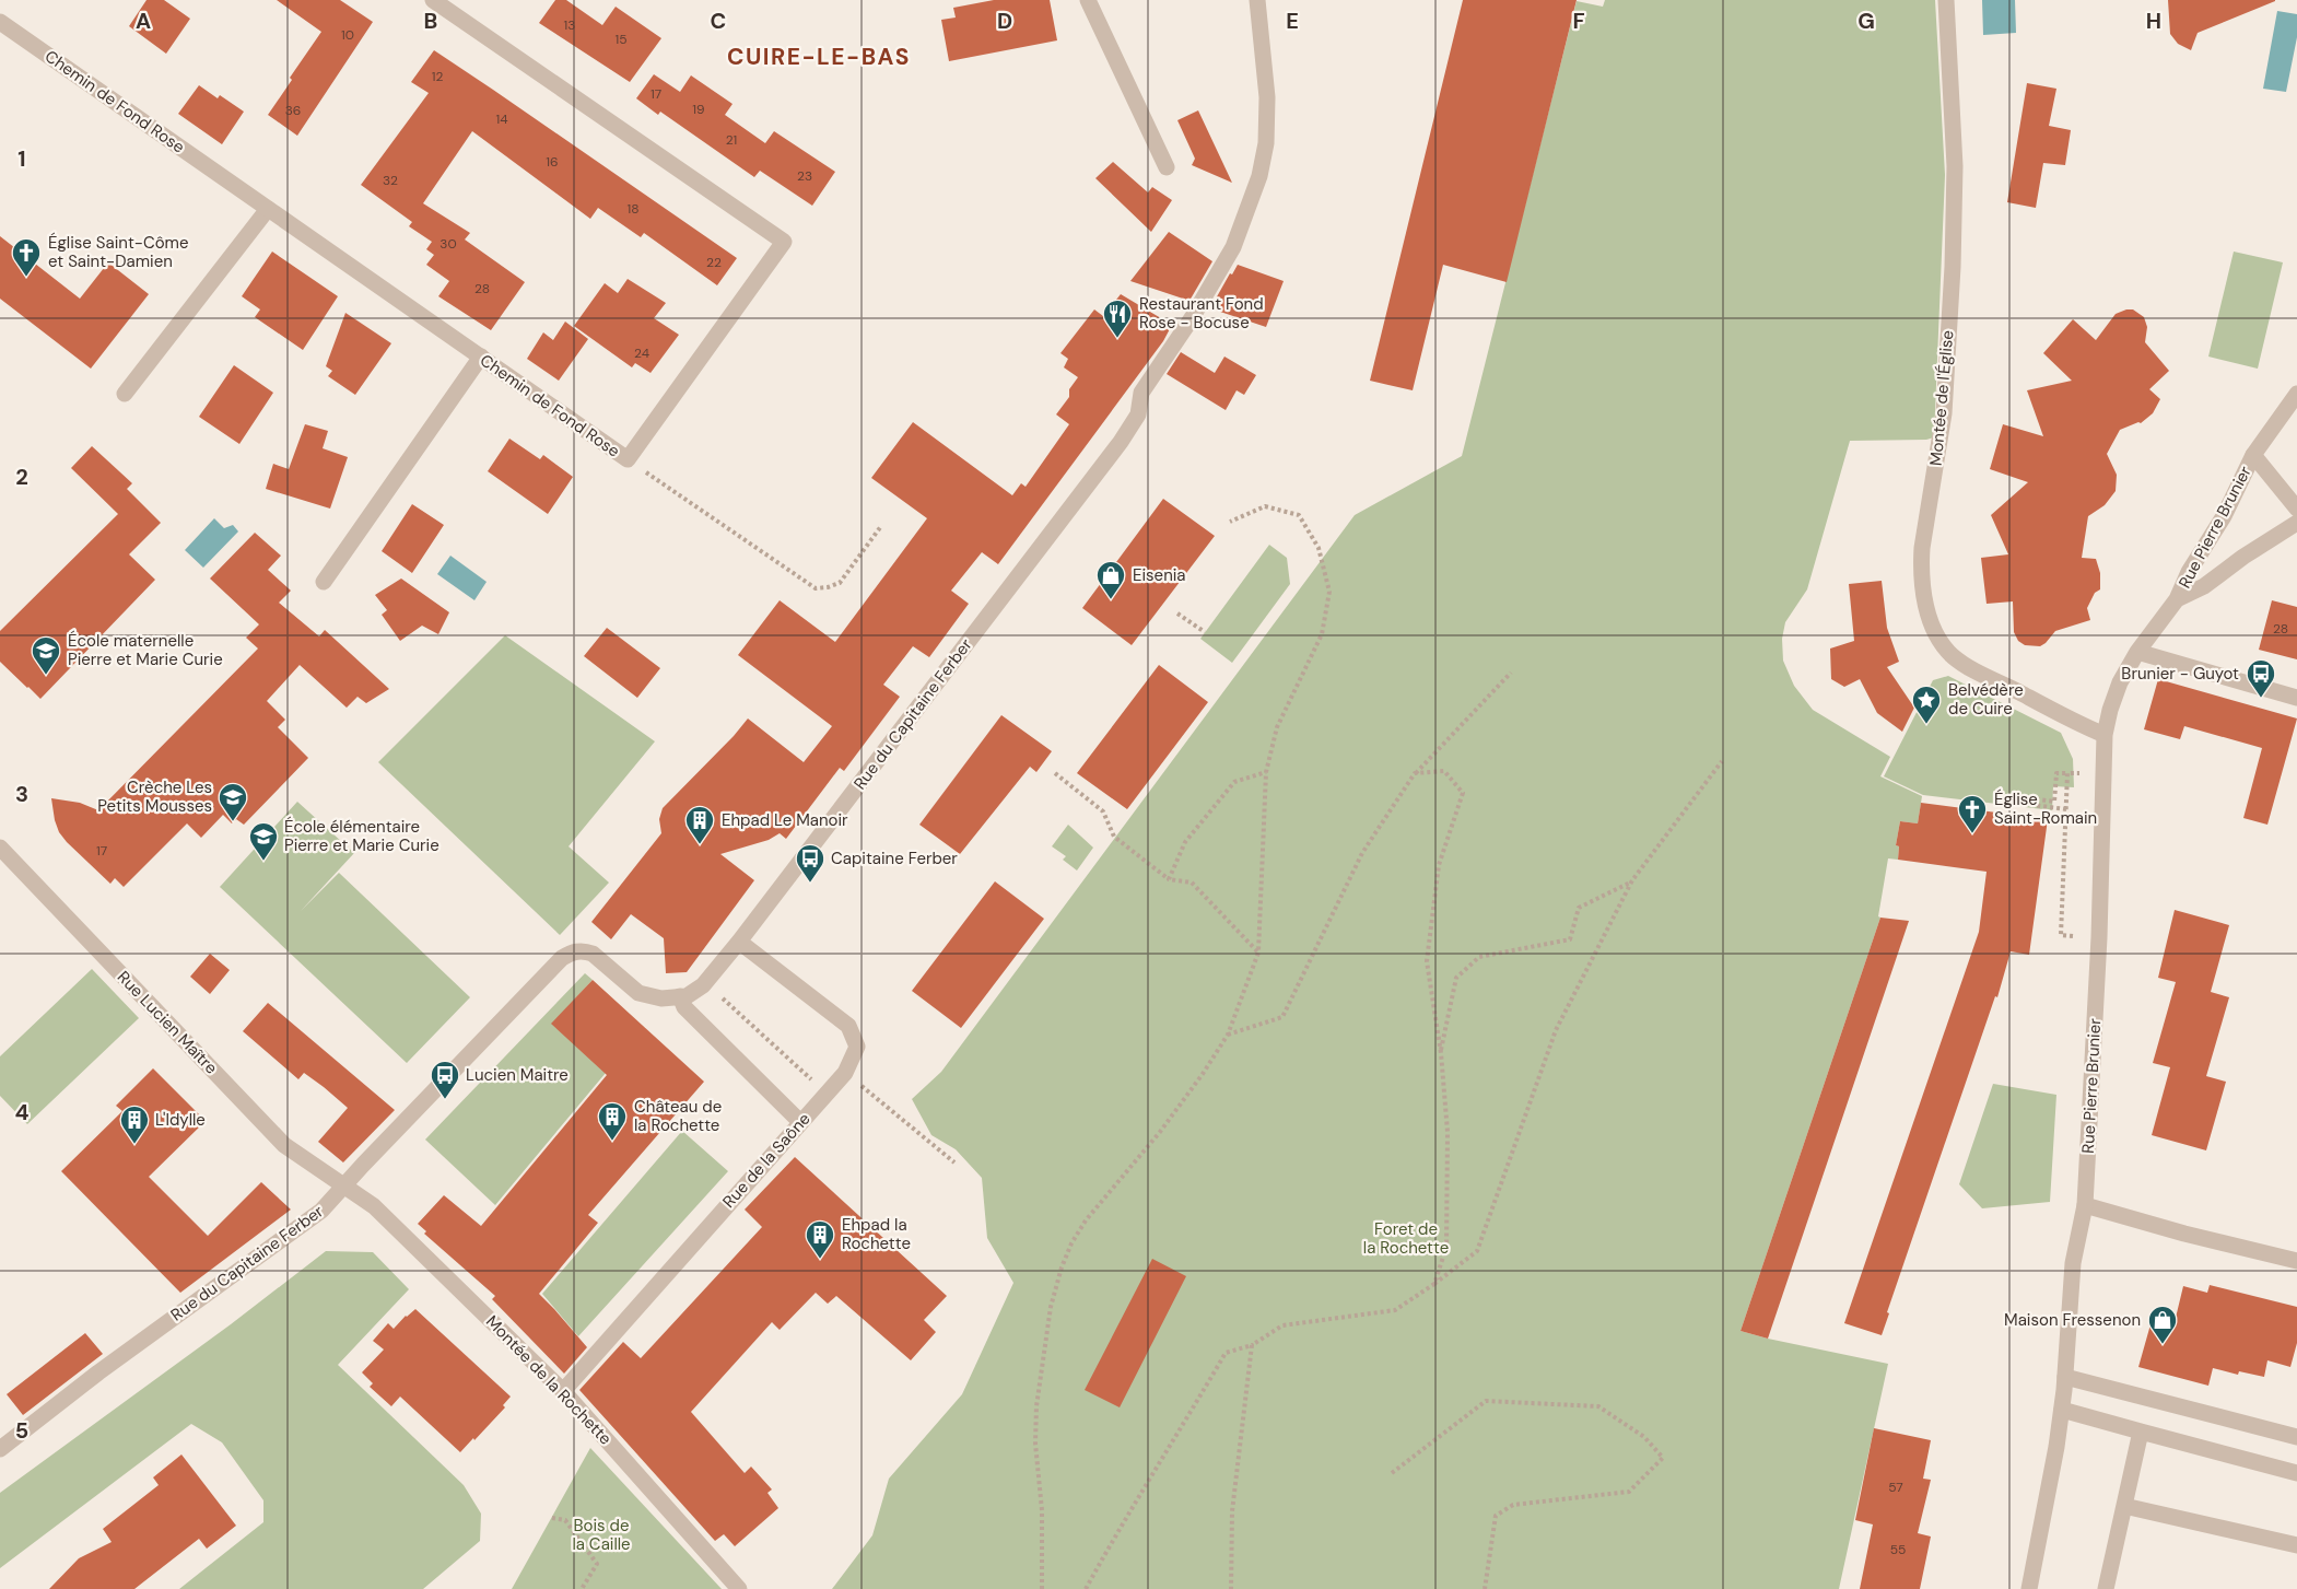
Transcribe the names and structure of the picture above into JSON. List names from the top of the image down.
{
  "streets": {
    "street": [
      "Chemin de Fond Rose",
      "Montée de l'Église",
      "Rue Pierre Brunier",
      "Rue du Capitaine Ferber",
      "Rue Lucien Maître",
      "Rue de la Saône",
      "Montée de la Rochette"
    ]
  },
  "crossings": [
    ["Montée de l'Église", "Rue Pierre Brunier"],
    ["Rue du Capitaine Ferber", "Rue Lucien Maître"],
    ["Rue du Capitaine Ferber", "Rue de la Saône"],
    ["Rue du Capitaine Ferber", "Montée de la Rochette"],
    ["Rue Lucien Maître", "Montée de la Rochette"],
    ["Rue de la Saône", "Montée de la Rochette"]
  ],
  "districts": ["CUIRE-LE-BAS"],
  "parks": ["Foret de la Rochette", "Bois de la Caille"],
  "places": {
    "church": ["Église Saint-Côme et Saint-Damien", "Église Saint-Romain"],
    "restaurant": ["Restaurant Fond Rose - Bocuse"],
    "shop": ["Eisenia", "Maison Fressenon"],
    "school or university": ["École maternelle Pierre et Marie Curie", "Crèche Les Petits Mousses", "École élémentaire Pierre et Marie Curie"],
    "bus stop": ["Brunier - Guyot", "Capitaine Ferber", "Lucien Maitre"],
    "place": ["Belvédère de Cuire"],
    "building": [
      "Ehpad Le Manoir",
      "Château de la Rochette",
      "L'Idylle",
      "Ehpad la Rochette"
    ]
  },
  "house_numbers": [
    "13",
    "10",
    "15",
    "12",
    "17",
    "19",
    "36",
    "14",
    "21",
    "16",
    "23",
    "32",
    "18",
    "30",
    "22",
    "28",
    "24",
    "28",
    "17",
    "57",
    "55"
  ],
  "grid": {
    "columns": [
      "A",
      "B",
      "C",
      "D",
      "E",
      "F",
      "G",
      "H"
    ],
    "rows": [
      "1",
      "2",
      "3",
      "4",
      "5"
    ]
  }
}
